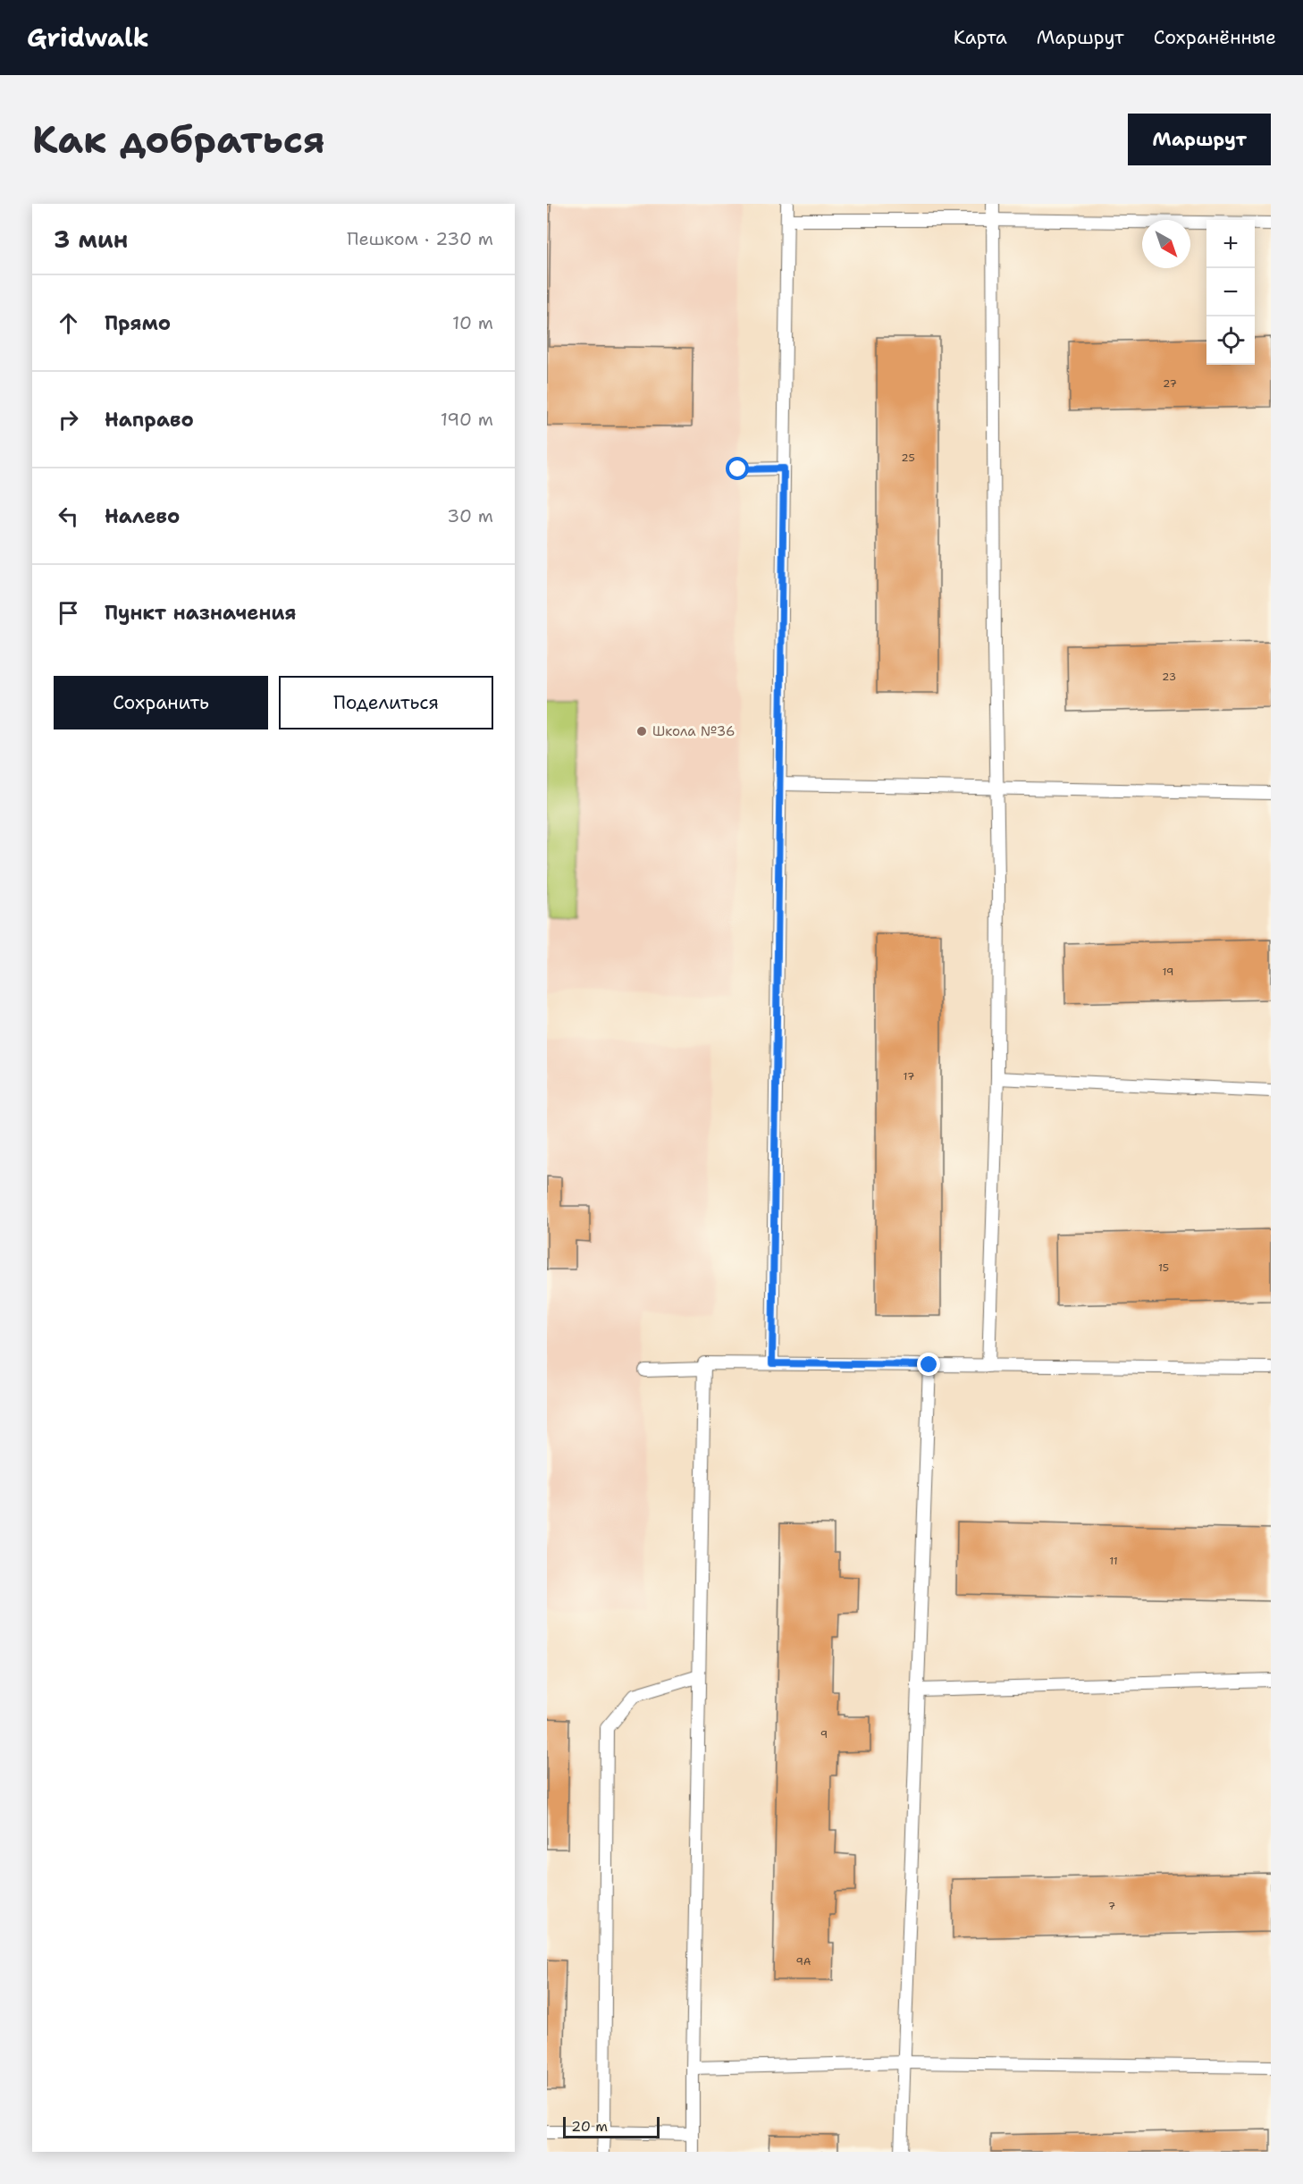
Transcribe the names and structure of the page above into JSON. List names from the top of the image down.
{
  "places": ["Школа №36"],
  "house_numbers": [
    "27",
    "25",
    "23",
    "19",
    "17",
    "15",
    "11",
    "9",
    "7",
    "9А"
  ],
  "scale_bar": "20 m",
  "north": "bottom right",
  "page": {
    "header": "Gridwalk",
    "nav": ["Карта", "Маршрут", "Сохранённые"],
    "buttons": [
      "Маршрут",
      ["Сохранить", "Поделиться"]
    ],
    "title": "Как добраться",
    "heading": ["3 мин", "Пешком · 230 m"],
    "map_buttons": ["+", "−"],
    "list": [
      ["Прямо", "10 m"],
      ["Направо", "190 m"],
      ["Налево", "30 m"],
      "Пункт назначения"
    ],
    "scale": "20 m"
  }
}
